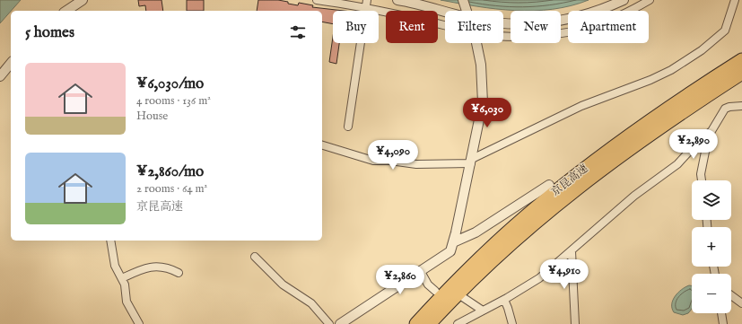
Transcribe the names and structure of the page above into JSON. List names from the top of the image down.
{
  "streets": {
    "highway": ["京昆高速"]
  },
  "page": {
    "chip": [
      "Buy",
      "Rent",
      "Filters",
      "New",
      "Apartment"
    ],
    "heading": "5 homes",
    "list": [
      {
        "name": "¥6,030/mo",
        "note": "4 rooms · 136 m² · House"
      },
      {
        "name": "¥2,860/mo",
        "note": "2 rooms · 64 m² · 京昆高速"
      }
    ],
    "price": [
      "¥6,030",
      "¥2,890",
      "¥4,090",
      "¥4,910",
      "¥2,860"
    ],
    "map_buttons": ["+", "−"]
  }
}
